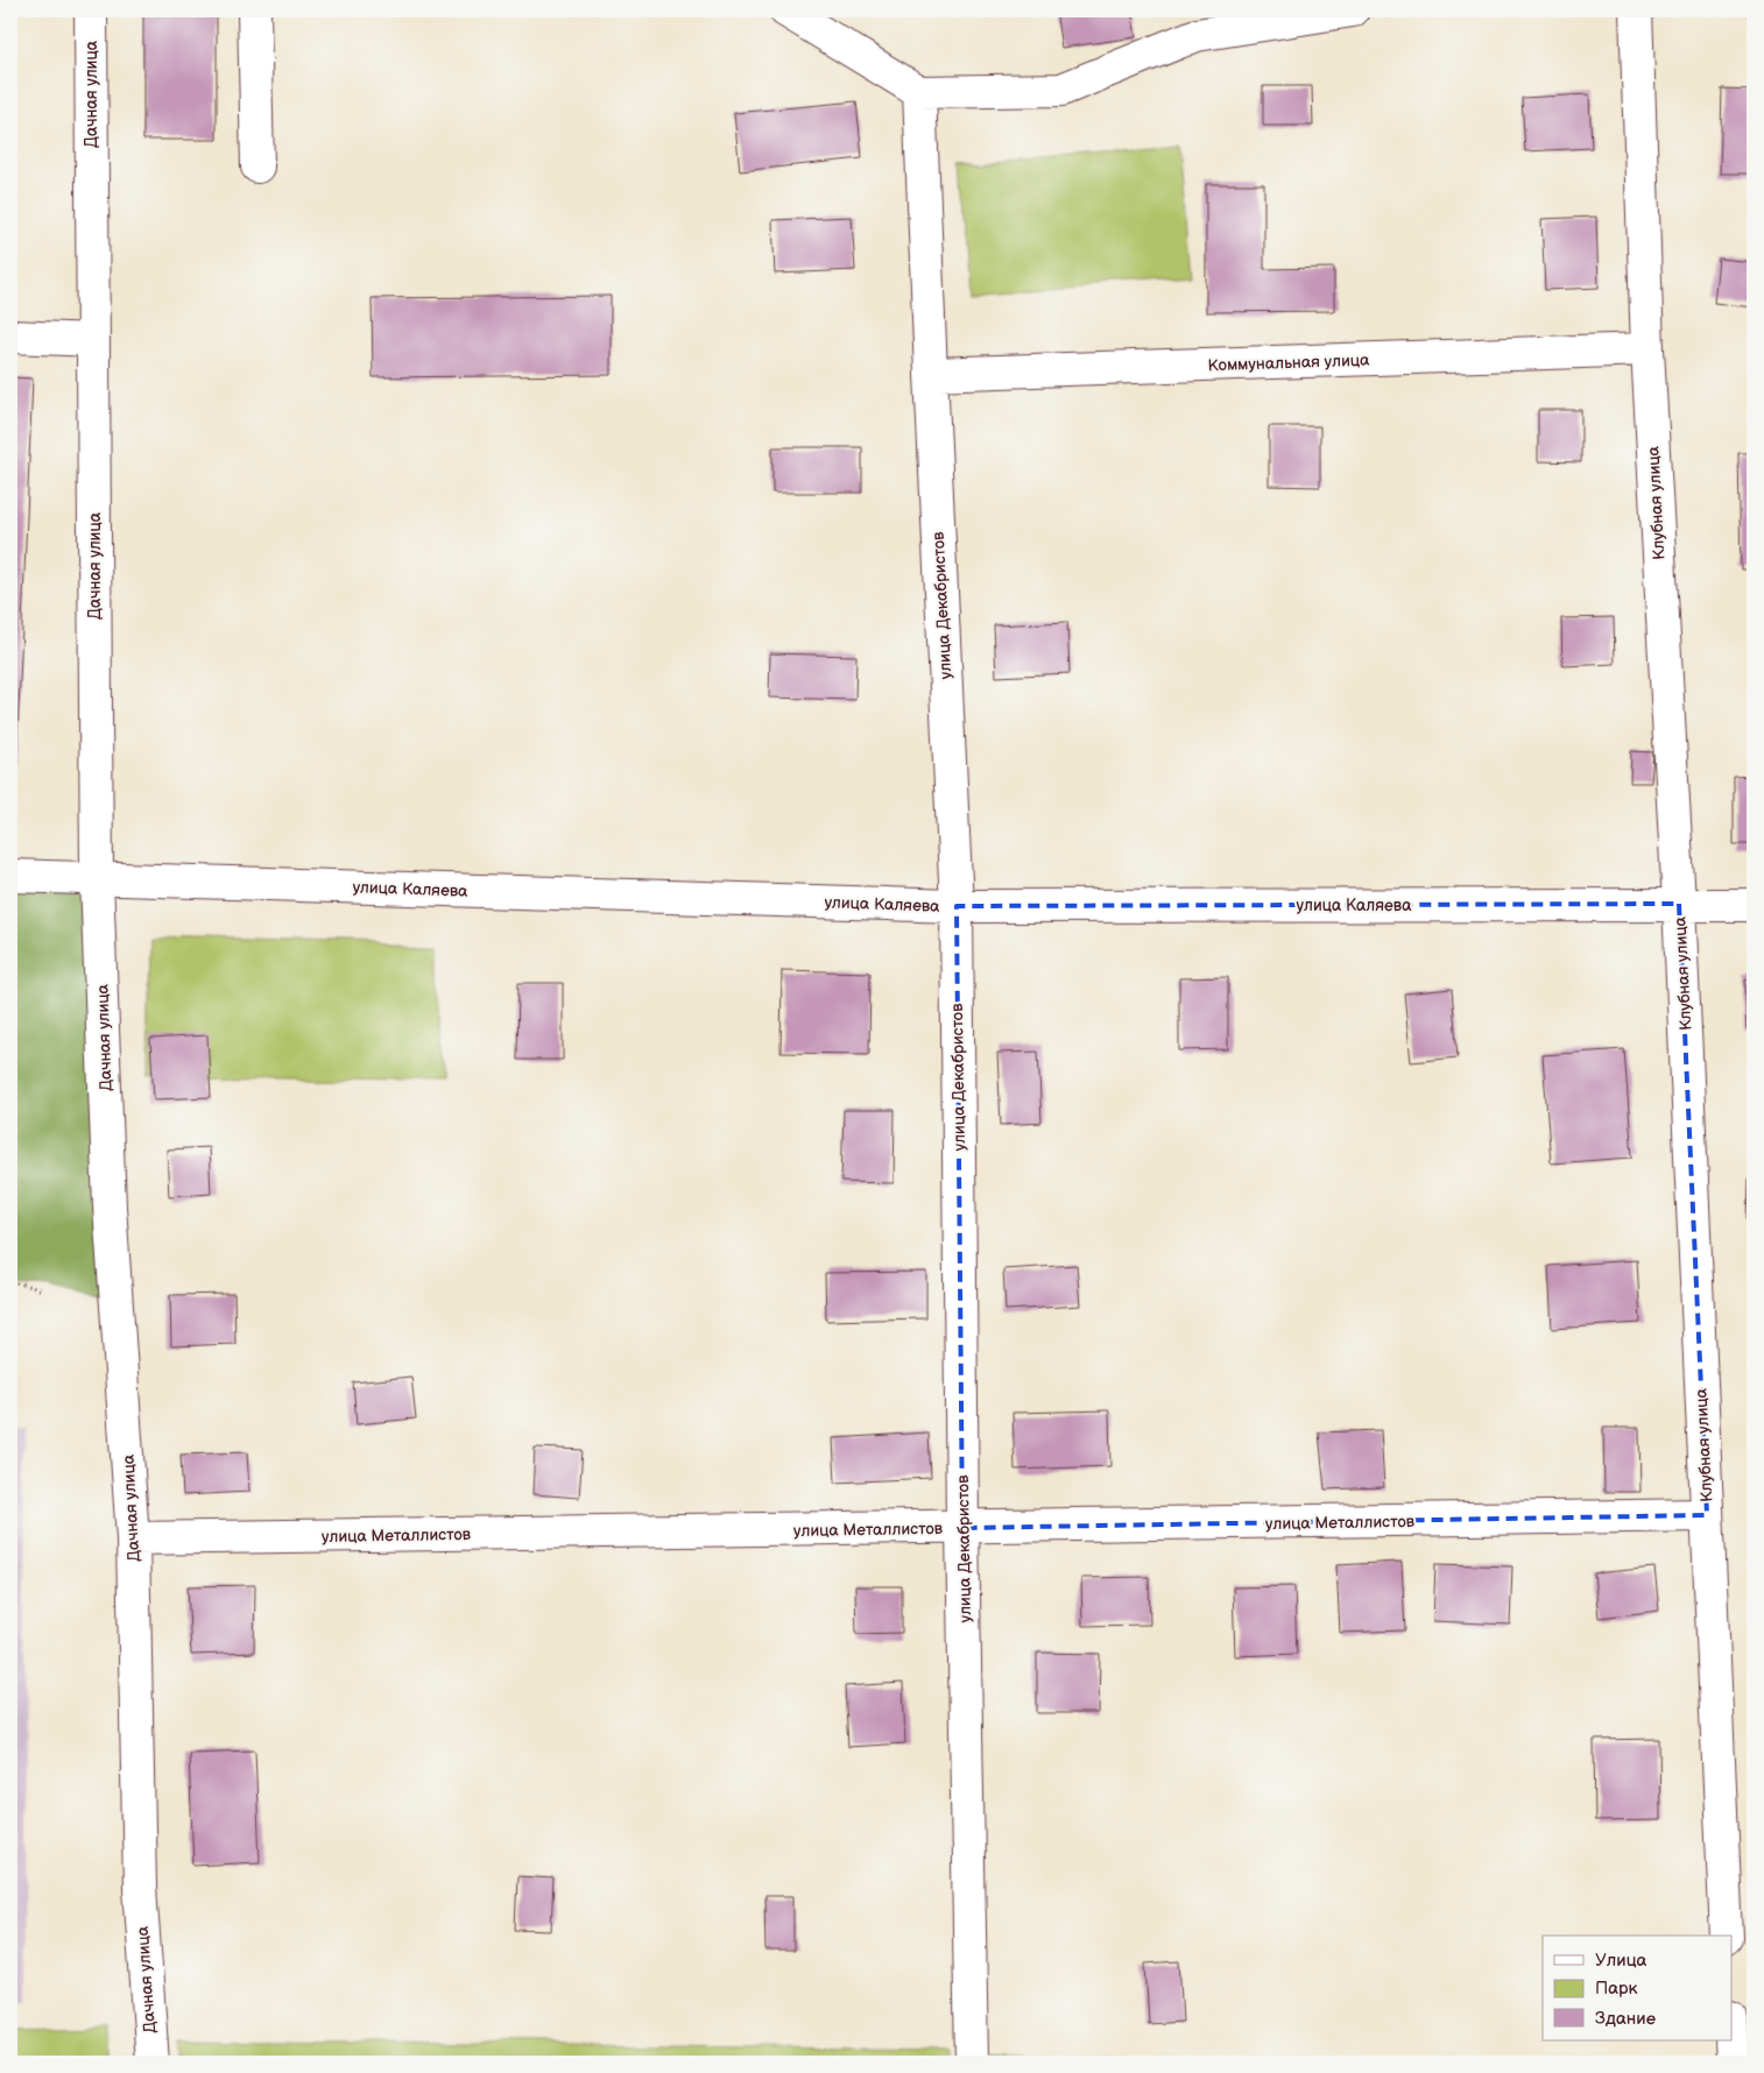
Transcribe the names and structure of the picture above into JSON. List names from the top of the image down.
{
  "streets": {
    "street": [
      "Дачная улица",
      "Коммунальная улица",
      "Клубная улица",
      "улица Декабристов",
      "улица Каляева",
      "улица Металлистов"
    ]
  },
  "crossings": [
    ["Дачная улица", "улица Каляева"],
    ["Дачная улица", "улица Металлистов"],
    ["Коммунальная улица", "Клубная улица"],
    ["Коммунальная улица", "улица Декабристов"],
    ["Клубная улица", "улица Каляева"],
    ["Клубная улица", "улица Металлистов"],
    ["улица Декабристов", "улица Каляева"],
    ["улица Декабристов", "улица Металлистов"]
  ],
  "legend": ["Улица", "Парк", "Здание"]
}
